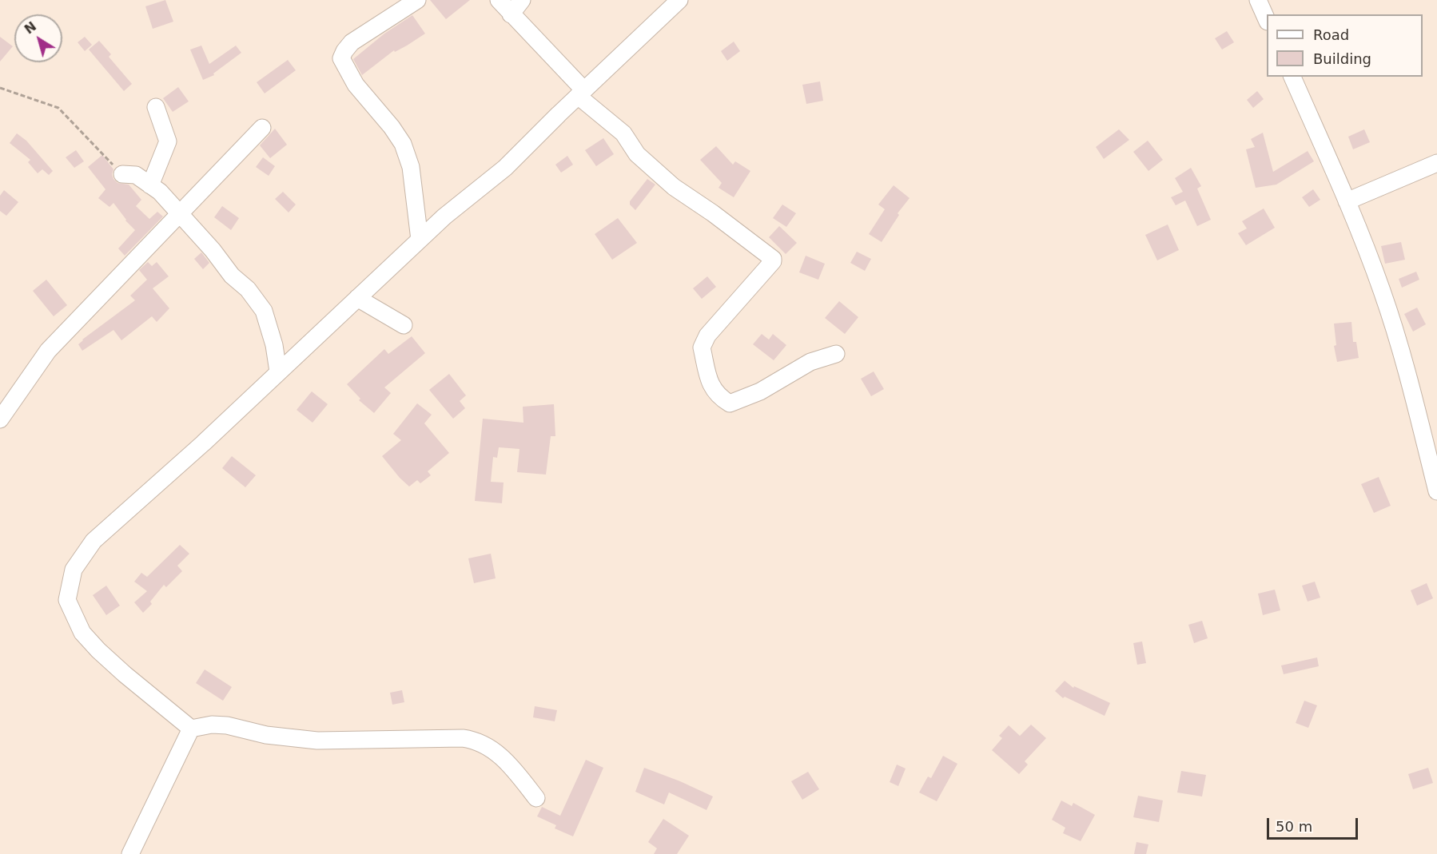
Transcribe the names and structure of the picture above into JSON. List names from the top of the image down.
{
  "legend": ["Road", "Building"],
  "scale_bar": "50 m",
  "north": "top left"
}
